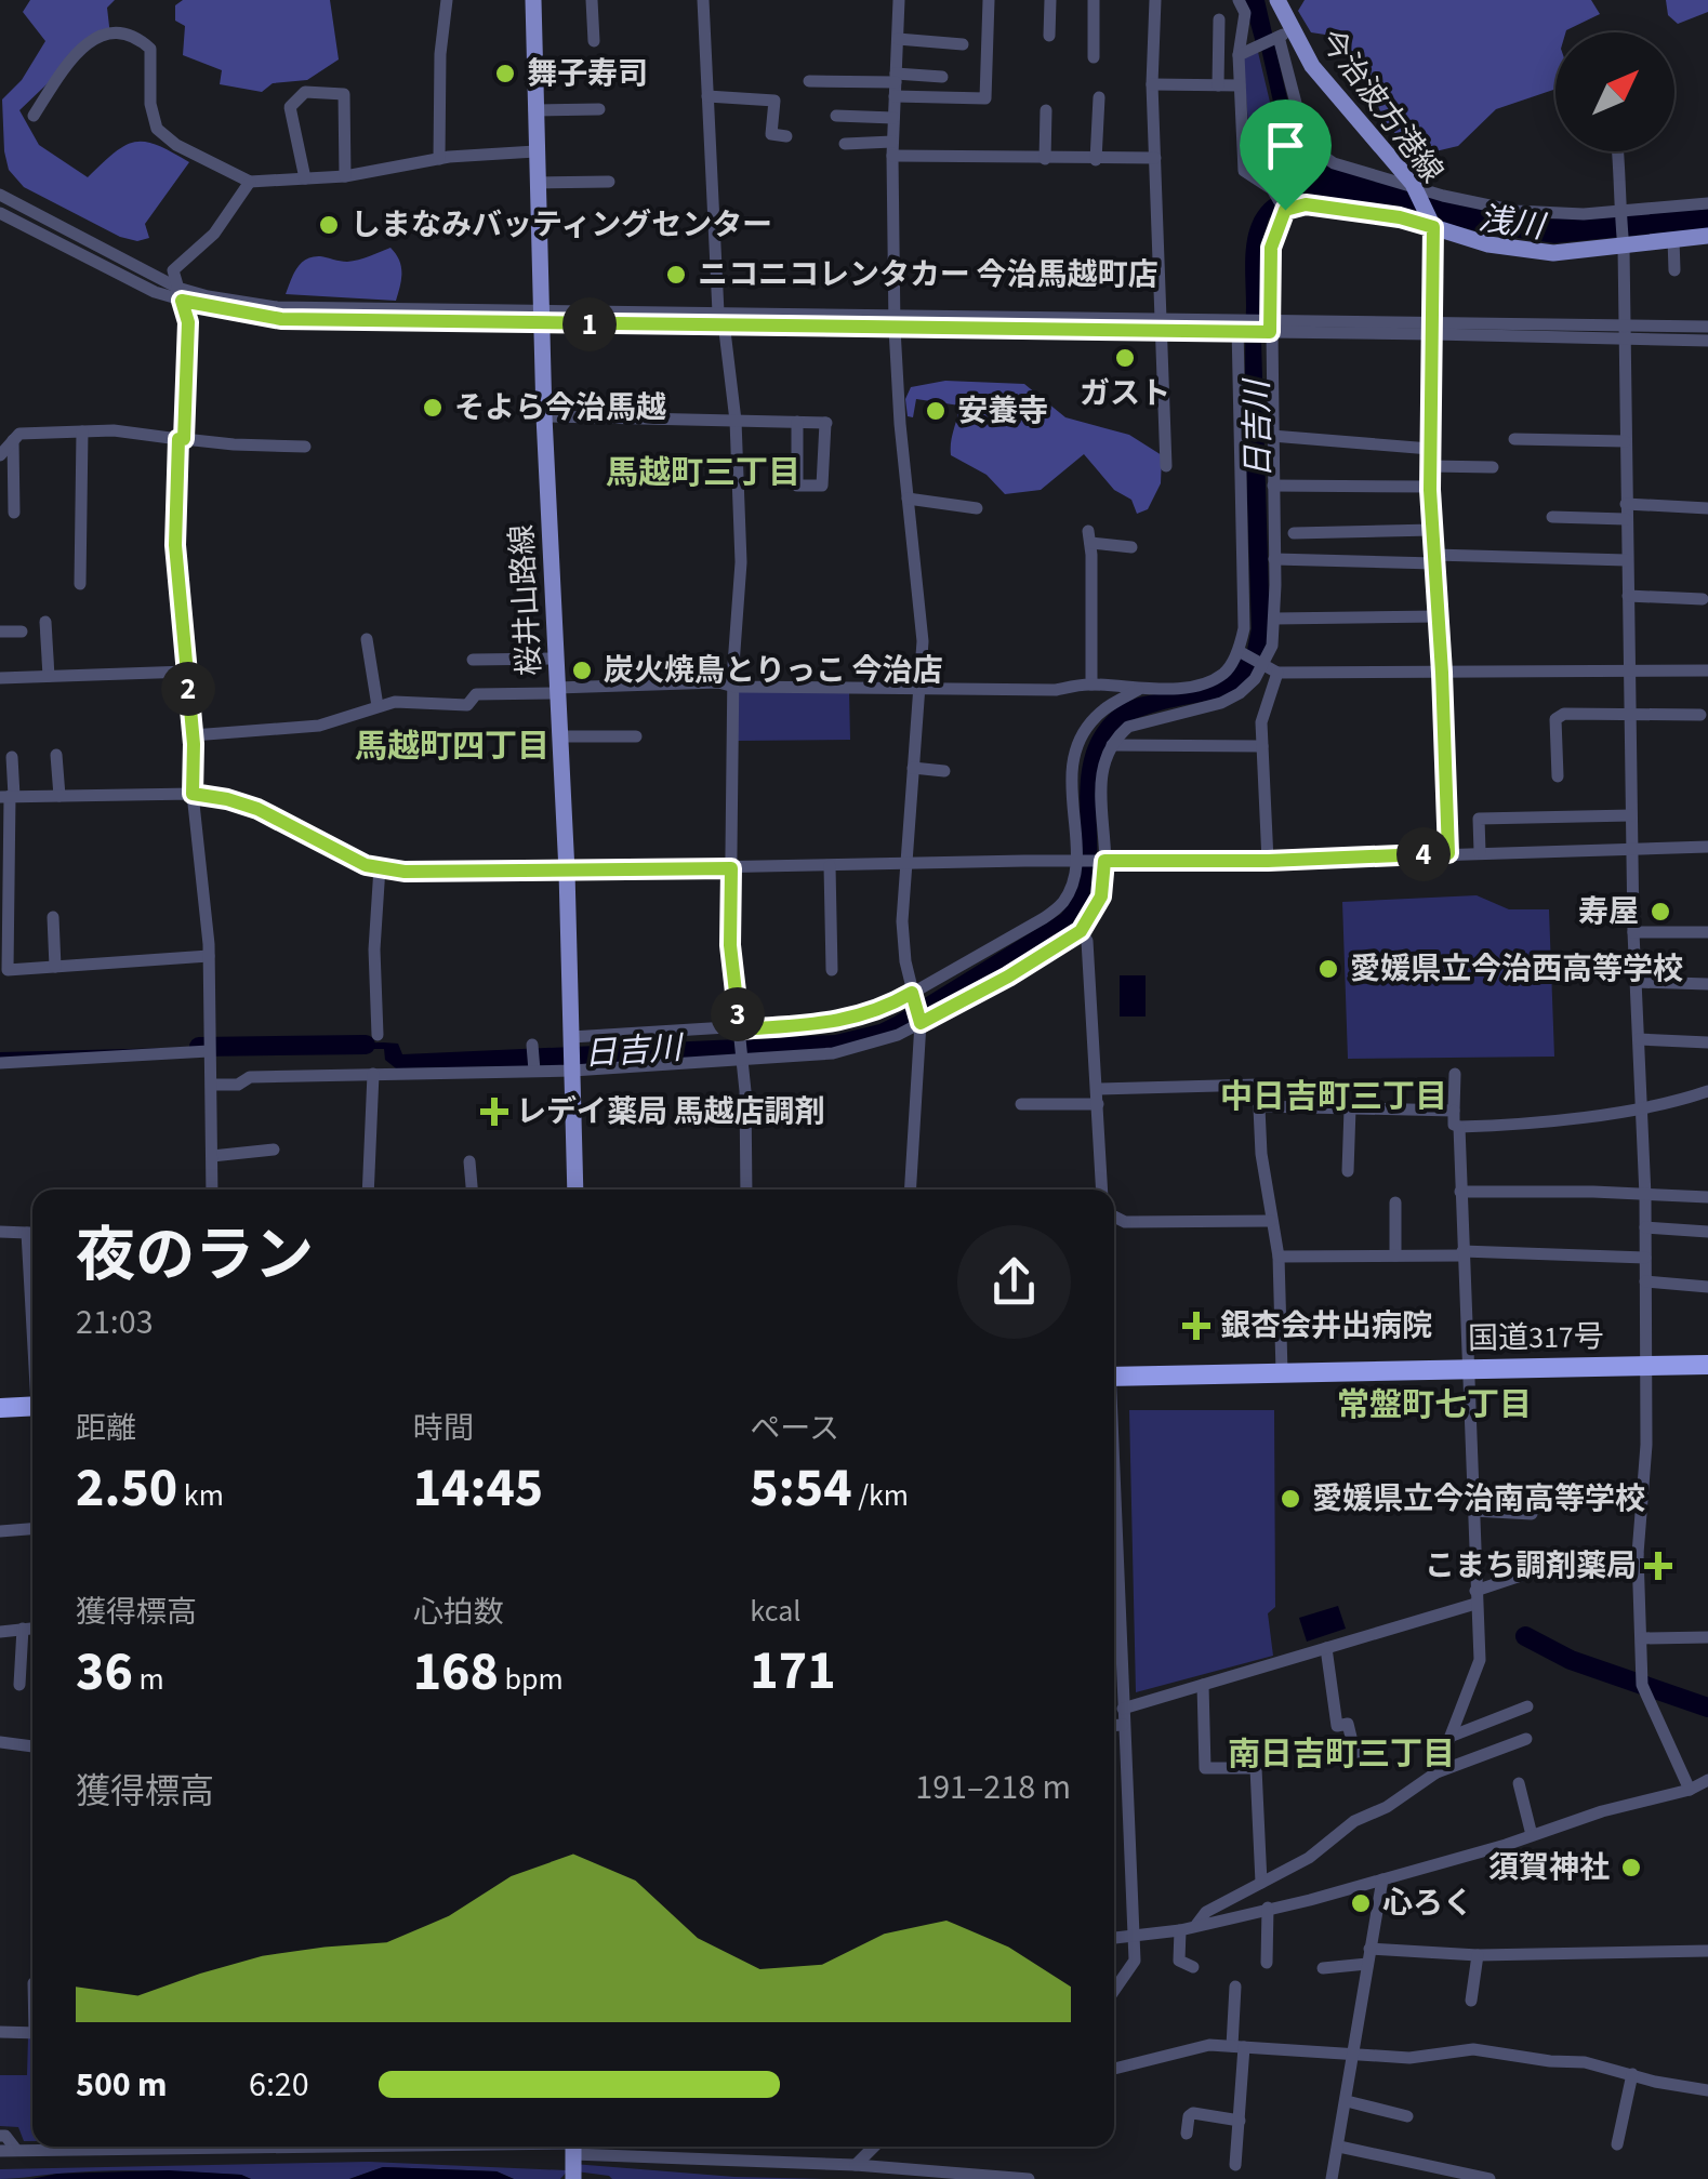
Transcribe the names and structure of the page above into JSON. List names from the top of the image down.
{
  "streets": {
    "highway": ["国道317号"],
    "main road": ["今治波方港線", "桜井山路線"]
  },
  "districts": [
    "馬越町三丁目",
    "馬越町四丁目",
    "中日吉町三丁目",
    "常盤町七丁目",
    "南日吉町三丁目"
  ],
  "water": ["浅川", "日吉川"],
  "places": {
    "other": [
      "舞子寿司",
      "しまなみバッティングセンター",
      "ニコニコレンタカー 今治馬越町店",
      "ガスト",
      "そよら今治馬越",
      "安養寺",
      "炭火焼鳥とりっこ 今治店",
      "寿屋",
      "愛媛県立今治西高等学校",
      "愛媛県立今治南高等学校",
      "須賀神社",
      "心ろく"
    ],
    "health": ["レデイ薬局 馬越店調剤", "銀杏会井出病院", "こまち調剤薬局"]
  },
  "north": "top right",
  "page": {
    "pins": [
      "1",
      "2",
      "4",
      "3"
    ],
    "heading": ["夜のラン", "21:03"],
    "stats": [
      ["距離", "2.50 km"],
      ["時間", "14:45"],
      ["ペース", "5:54 /km"],
      ["獲得標高", "36 m"],
      ["心拍数", "168 bpm"],
      ["kcal", "171"]
    ],
    "chart": ["獲得標高", "191–218 m"],
    "list": [
      {
        "name": "500 m",
        "note": "6:20"
      }
    ]
  }
}
